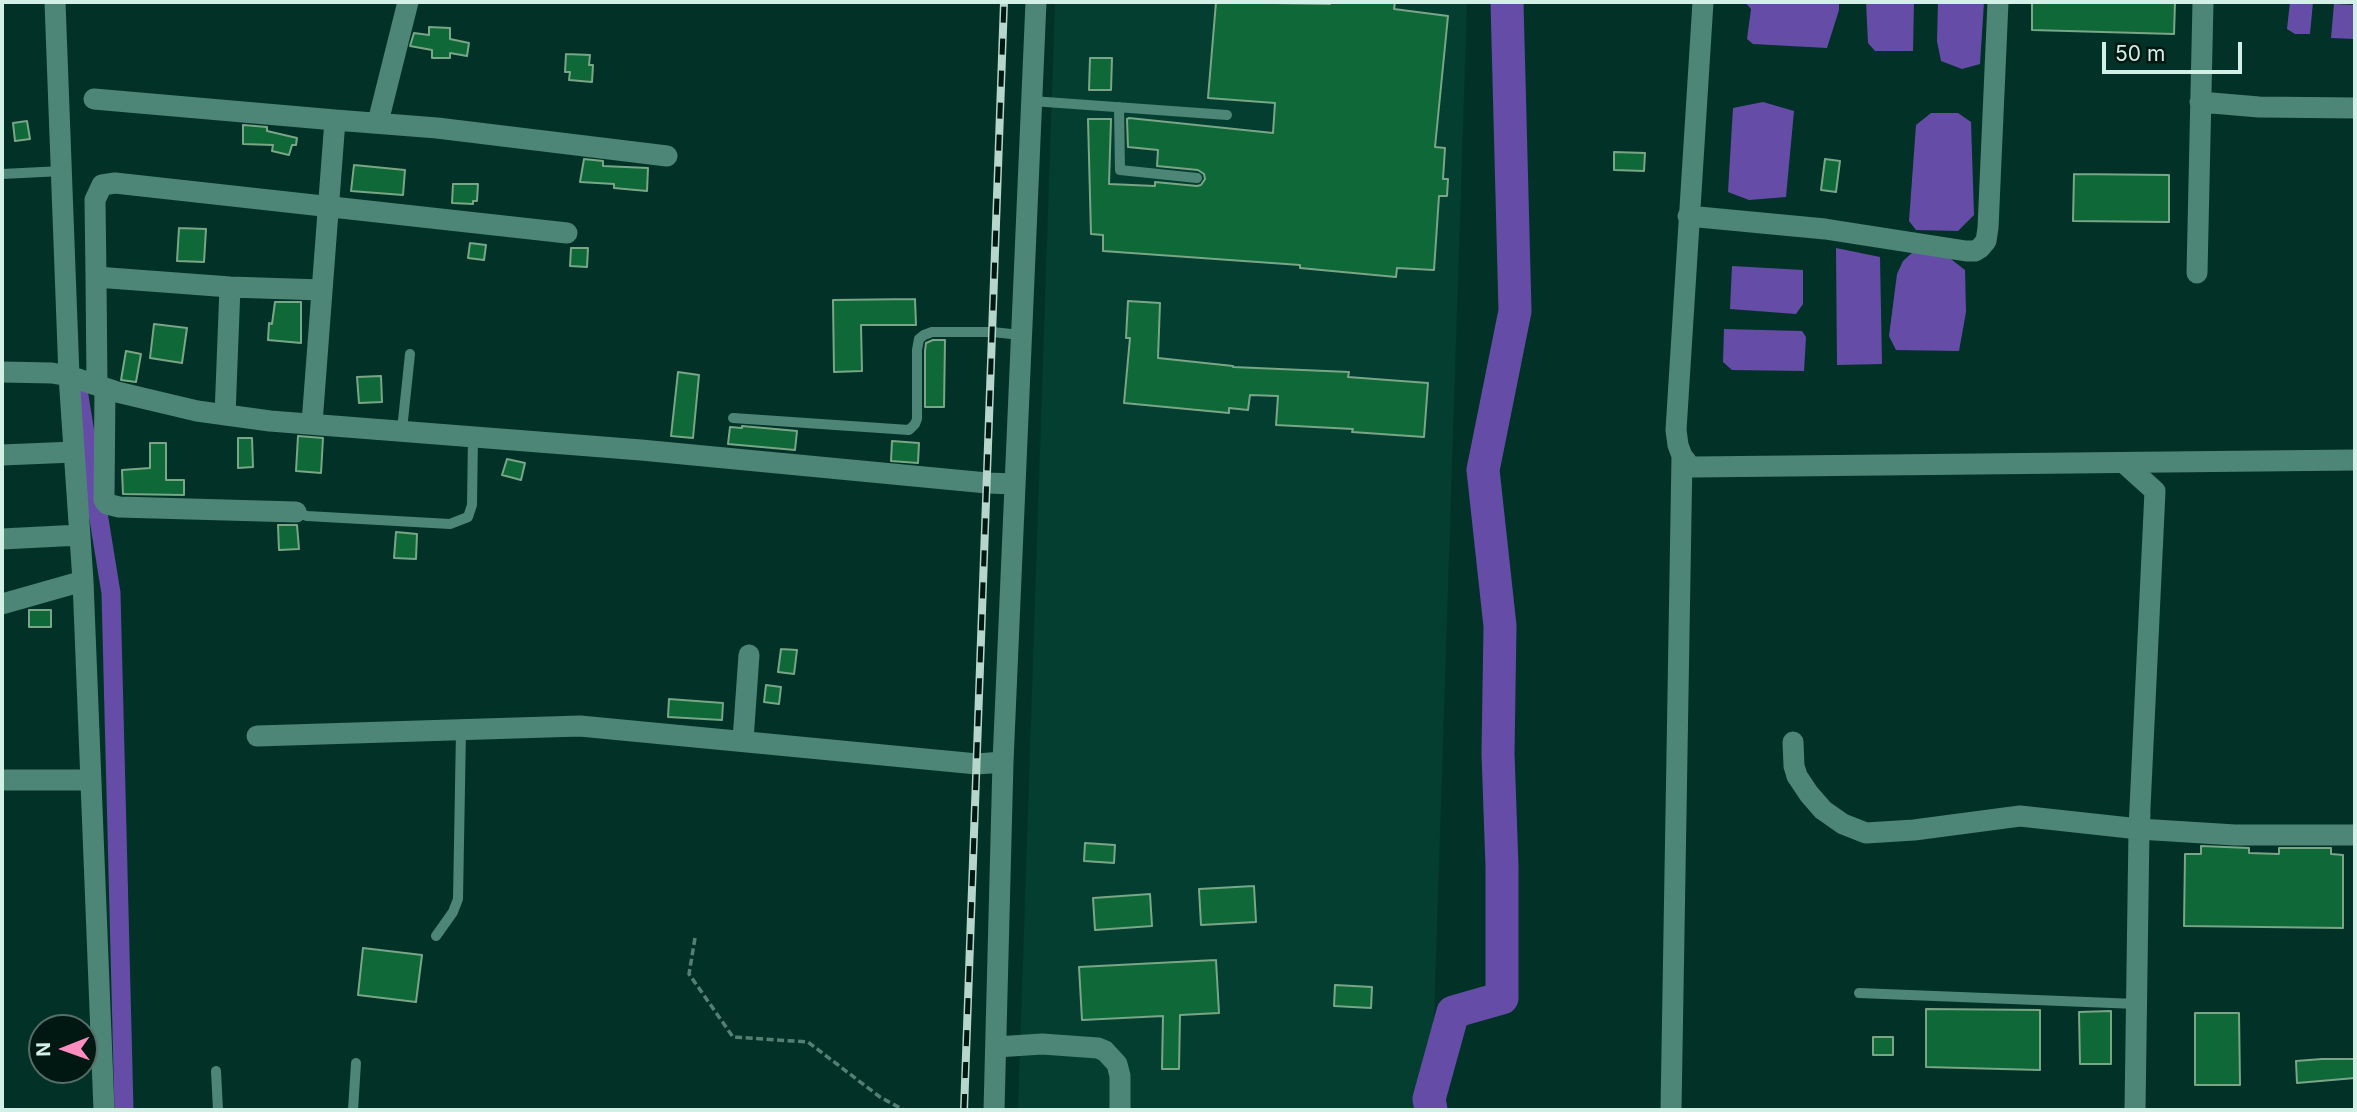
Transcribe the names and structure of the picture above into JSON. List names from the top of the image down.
{
  "scale_bar": "50 m",
  "north": "left"
}
